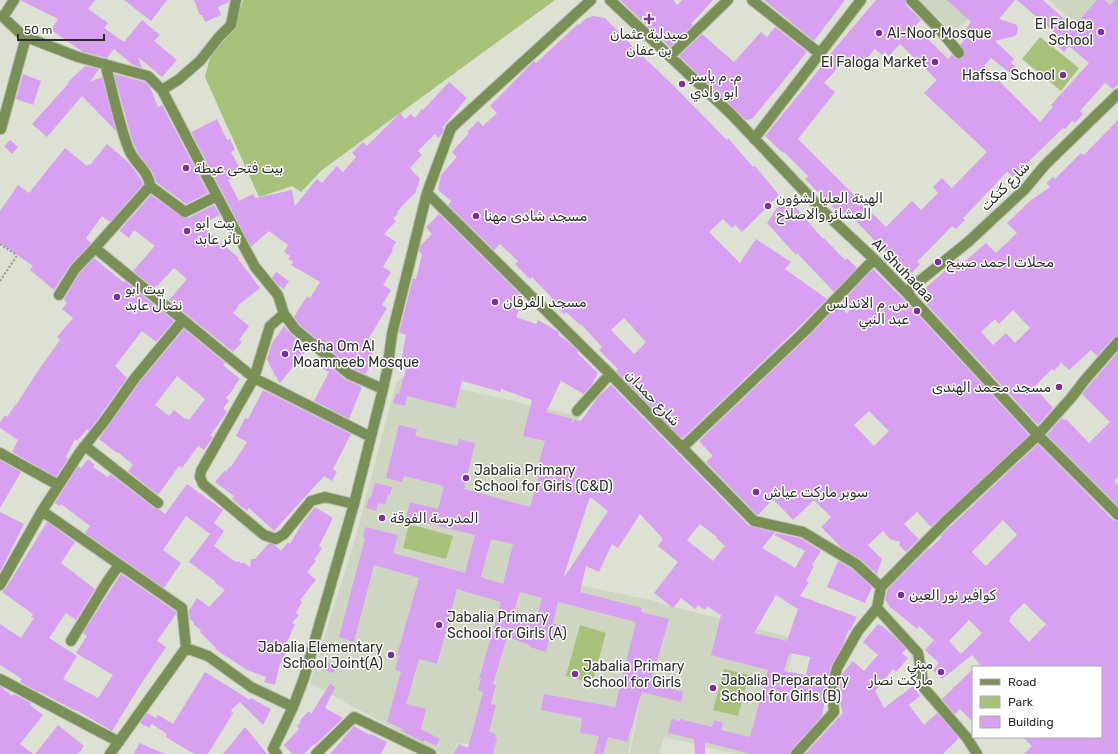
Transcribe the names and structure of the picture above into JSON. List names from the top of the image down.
{
  "streets": {
    "street": ["شارع كتكت", "Al Shuhadaa", "شارع حمدان"]
  },
  "crossings": [
    ["شارع كتكت", "Al Shuhadaa"]
  ],
  "places": {
    "health": ["صيدلية عثمان بن عفان"],
    "other": [
      "El Faloga School",
      "Al-Noor Mosque",
      "El Faloga Market",
      "Hafssa School",
      "م. م ياسر ابو وادي",
      "بيت فتحى عيطة",
      "الهيئة العليا لشؤون العشائر والاصلاح",
      "مسجد شادى مهنا",
      "بيت ابو تائر عابد",
      "محلات احمد صبيح",
      "بيت ابو نضال عابد",
      "مسجد الفرقان",
      "س. م الاندلس عبد النبي",
      "Aesha Om Al Moamneeb Mosque",
      "مسجد محمد الهندى",
      "Jabalia Primary School for Girls (C&D)",
      "سوبر ماركت عياش",
      "المدرسة الفوقة",
      "كوافير نور العين",
      "Jabalia Primary School for Girls (A)",
      "Jabalia Elementary School Joint(A)",
      "ميني ماركت نصار",
      "Jabalia Primary School for Girls",
      "Jabalia Preparatory School for Girls (B)"
    ]
  },
  "legend": ["Road", "Park", "Building"],
  "scale_bar": "50 m"
}
